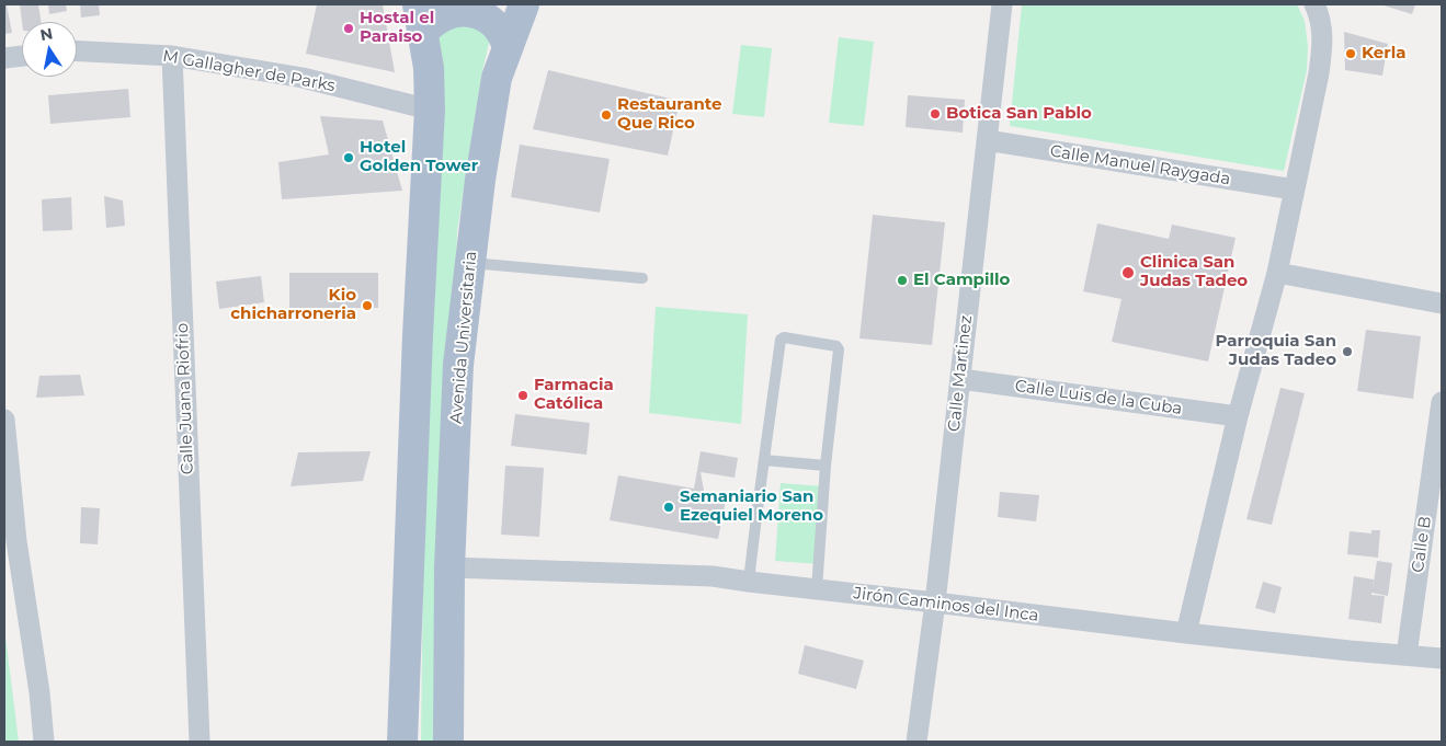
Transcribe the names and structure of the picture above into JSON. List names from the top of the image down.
{
  "streets": {
    "main road": ["Avenida Universitaria"],
    "street": [
      "M Gallagher de Parks",
      "Calle Manuel Raygada",
      "Calle Martinez",
      "Calle Luis de la Cuba",
      "Calle Juana Riofrio",
      "Calle B",
      "Jirón Caminos del Inca"
    ]
  },
  "crossings": [
    ["M Gallagher de Parks", "Calle Juana Riofrio"],
    ["Calle Manuel Raygada", "Calle Martinez"],
    ["Avenida Universitaria", "Jirón Caminos del Inca"],
    ["Calle Martinez", "Calle Luis de la Cuba"],
    ["Calle Martinez", "Jirón Caminos del Inca"],
    ["Calle B", "Jirón Caminos del Inca"]
  ],
  "places": [
    "Hostal el Paraiso",
    "Kerla",
    "Botica San Pablo",
    "Restaurante Que Rico",
    "Hotel Golden Tower",
    "Clinica San Judas Tadeo",
    "El Campillo",
    "Kio chicharroneria",
    "Parroquia San Judas Tadeo",
    "Farmacia Católica",
    "Semaniario San Ezequiel Moreno"
  ],
  "north": "top"
}
